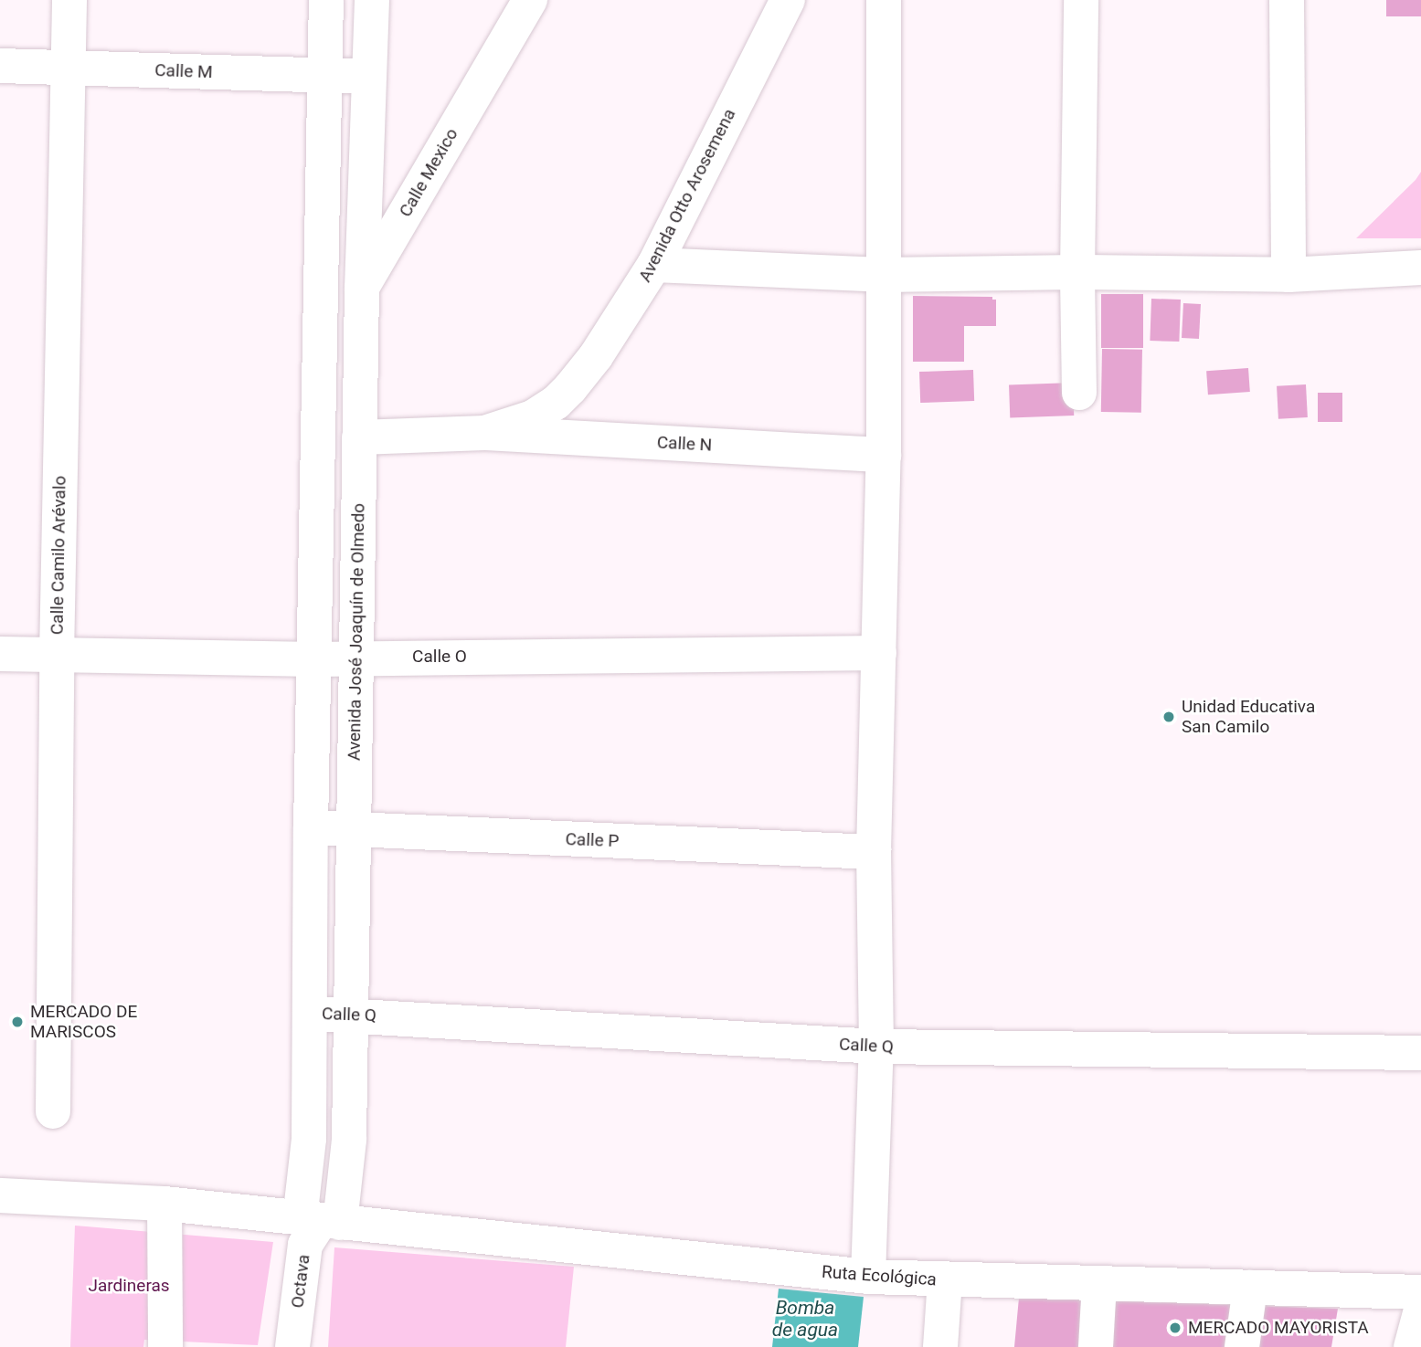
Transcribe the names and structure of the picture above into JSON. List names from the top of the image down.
{
  "streets": {
    "street": [
      "Calle M",
      "Calle Mexico",
      "Avenida Otto Arosemena",
      "Calle N",
      "Calle Camilo Arévalo",
      "Avenida José Joaquín de Olmedo",
      "Calle O",
      "Calle P",
      "Calle Q",
      "Ruta Ecológica",
      "Octava"
    ]
  },
  "crossings": [
    ["Calle M", "Calle Camilo Arévalo"],
    ["Calle M", "Avenida José Joaquín de Olmedo"],
    ["Calle Mexico", "Avenida José Joaquín de Olmedo"],
    ["Avenida Otto Arosemena", "Calle N"],
    ["Avenida Otto Arosemena", "Avenida José Joaquín de Olmedo"],
    ["Calle Camilo Arévalo", "Calle O"],
    ["Avenida José Joaquín de Olmedo", "Calle O"],
    ["Avenida José Joaquín de Olmedo", "Calle P"],
    ["Avenida José Joaquín de Olmedo", "Calle Q"],
    ["Avenida José Joaquín de Olmedo", "Ruta Ecológica"],
    ["Avenida José Joaquín de Olmedo", "Octava"],
    ["Ruta Ecológica", "Octava"]
  ],
  "water": ["Bomba de agua"],
  "parks": ["Jardineras"],
  "places": ["Unidad Educativa San Camilo", "MERCADO DE MARISCOS", "MERCADO MAYORISTA"]
}
